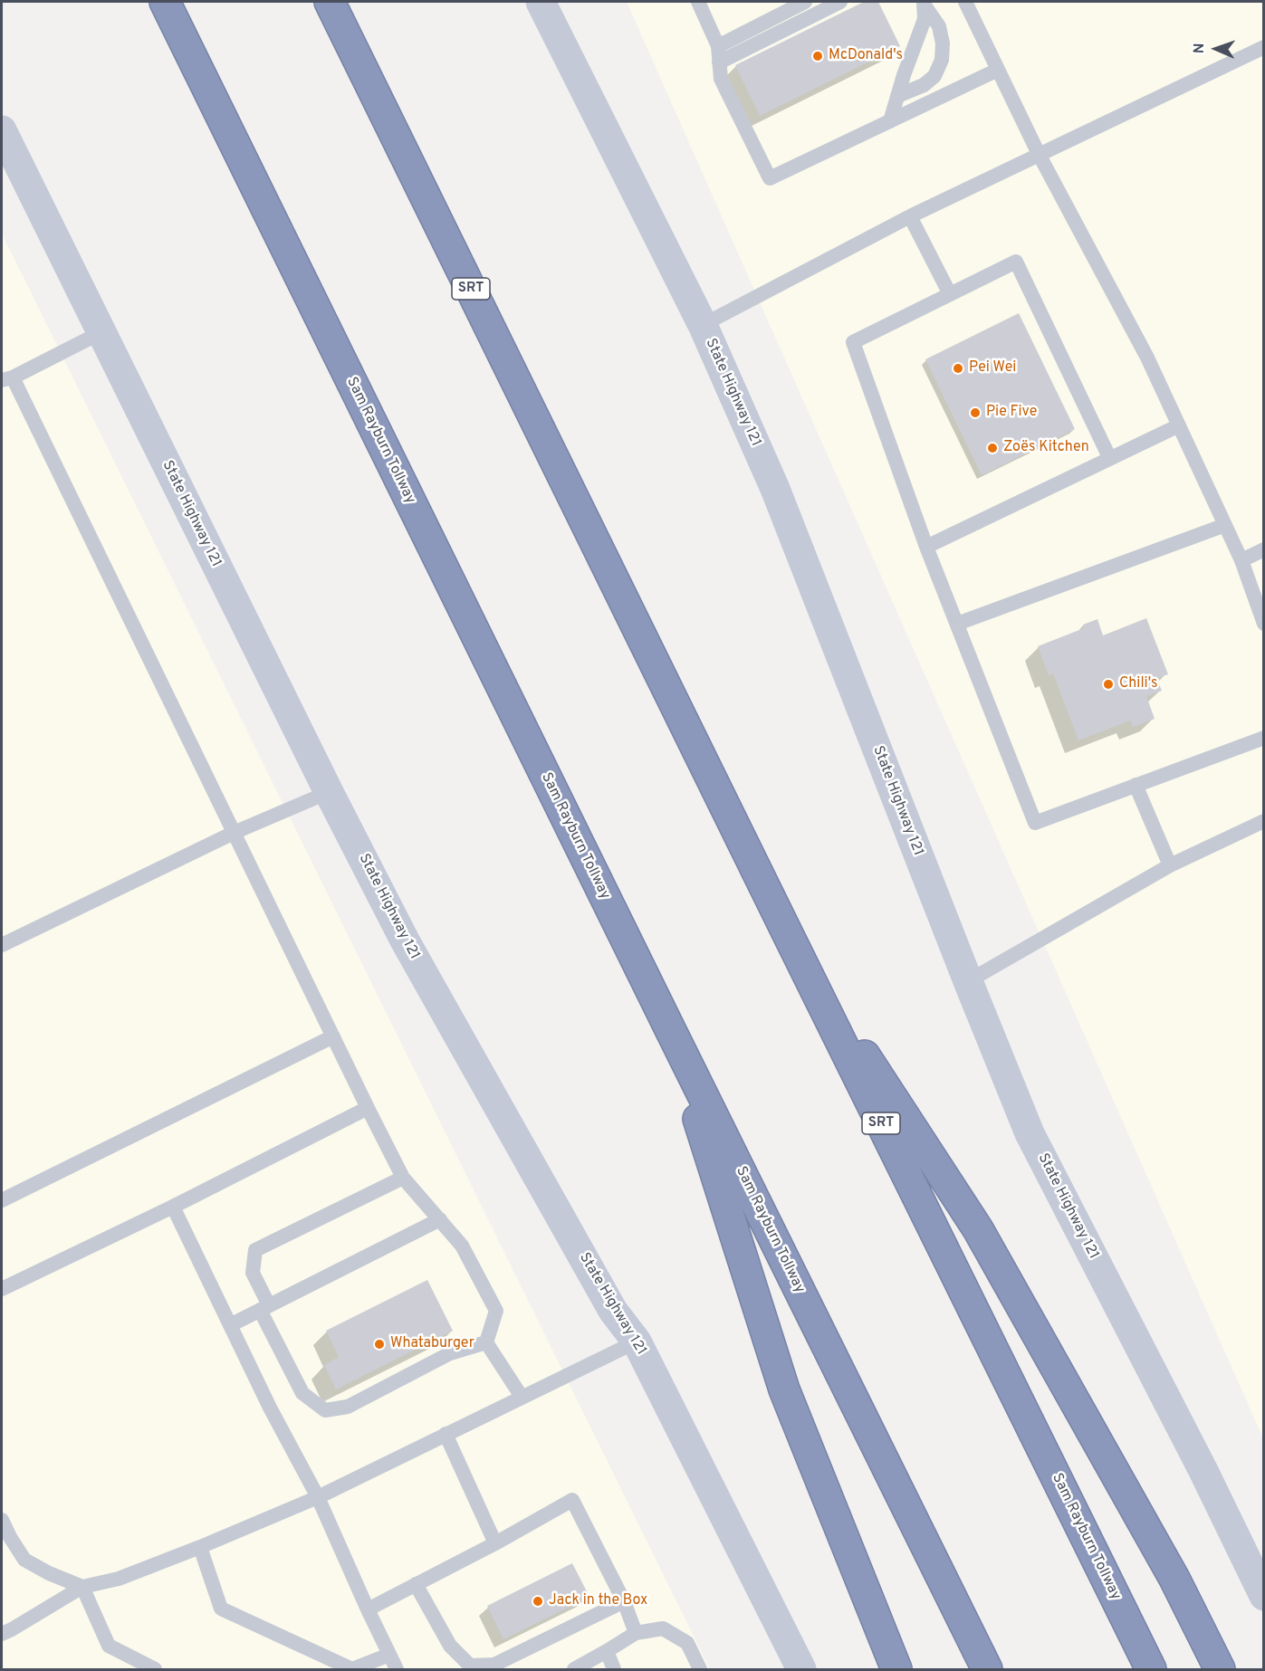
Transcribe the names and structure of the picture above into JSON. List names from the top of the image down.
{
  "streets": {
    "highway": ["SRT", "Sam Rayburn Tollway"],
    "main road": ["State Highway 121"]
  },
  "places": [
    "McDonald's",
    "Pei Wei",
    "Pie Five",
    "Zoës Kitchen",
    "Chili's",
    "Whataburger",
    "Jack in the Box"
  ],
  "north": "left"
}
